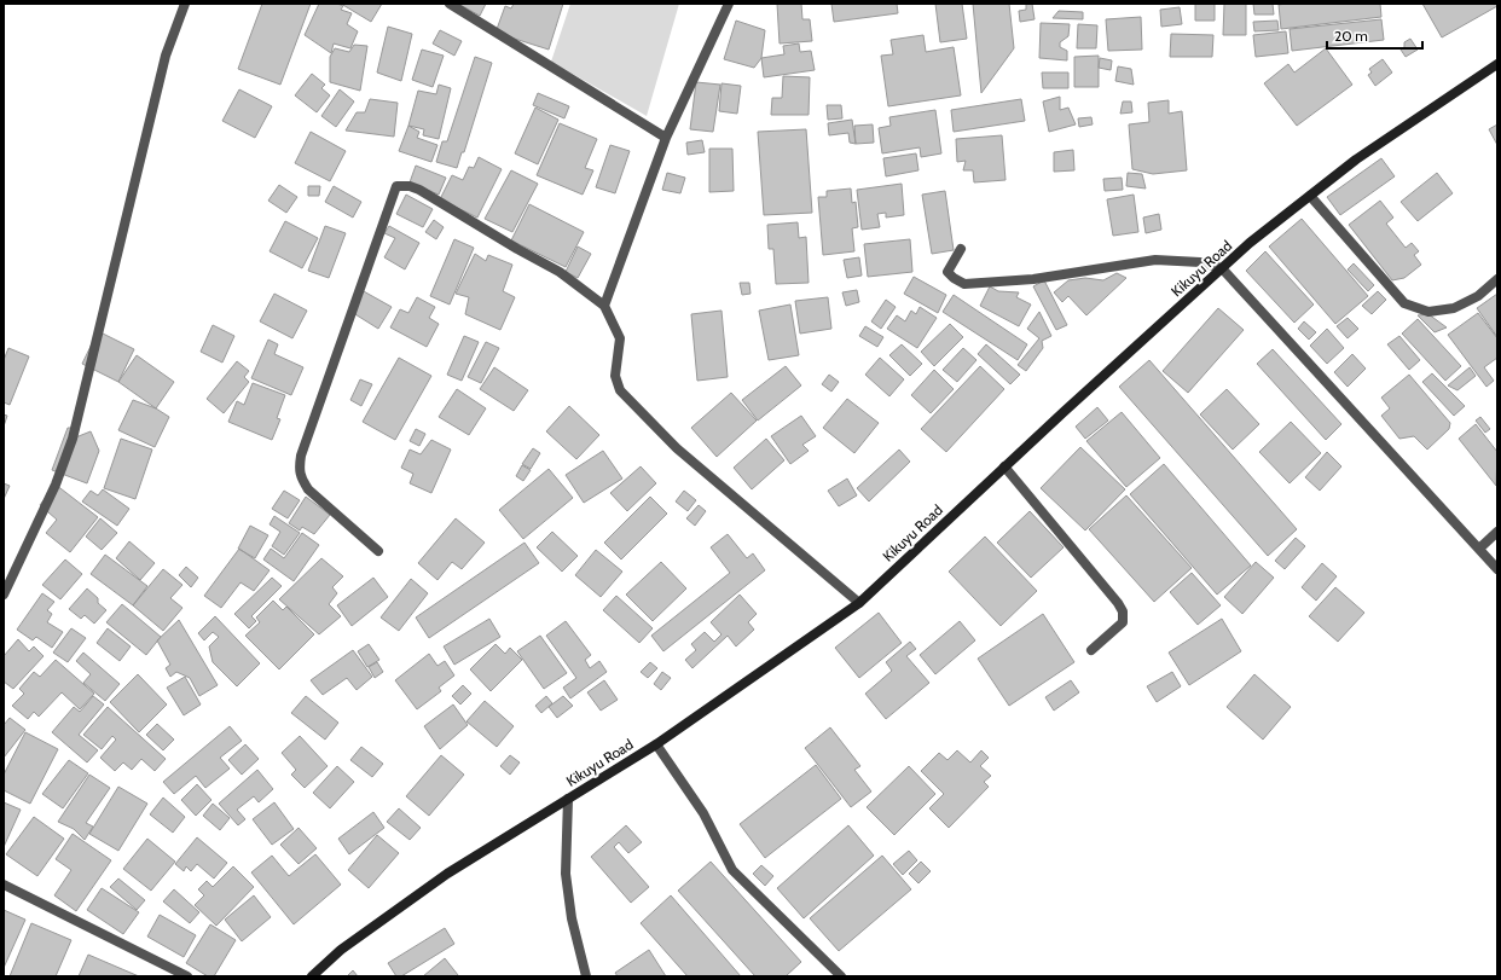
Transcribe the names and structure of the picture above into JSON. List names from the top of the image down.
{
  "streets": {
    "main road": ["Kikuyu Road"]
  },
  "scale_bar": "20 m"
}
